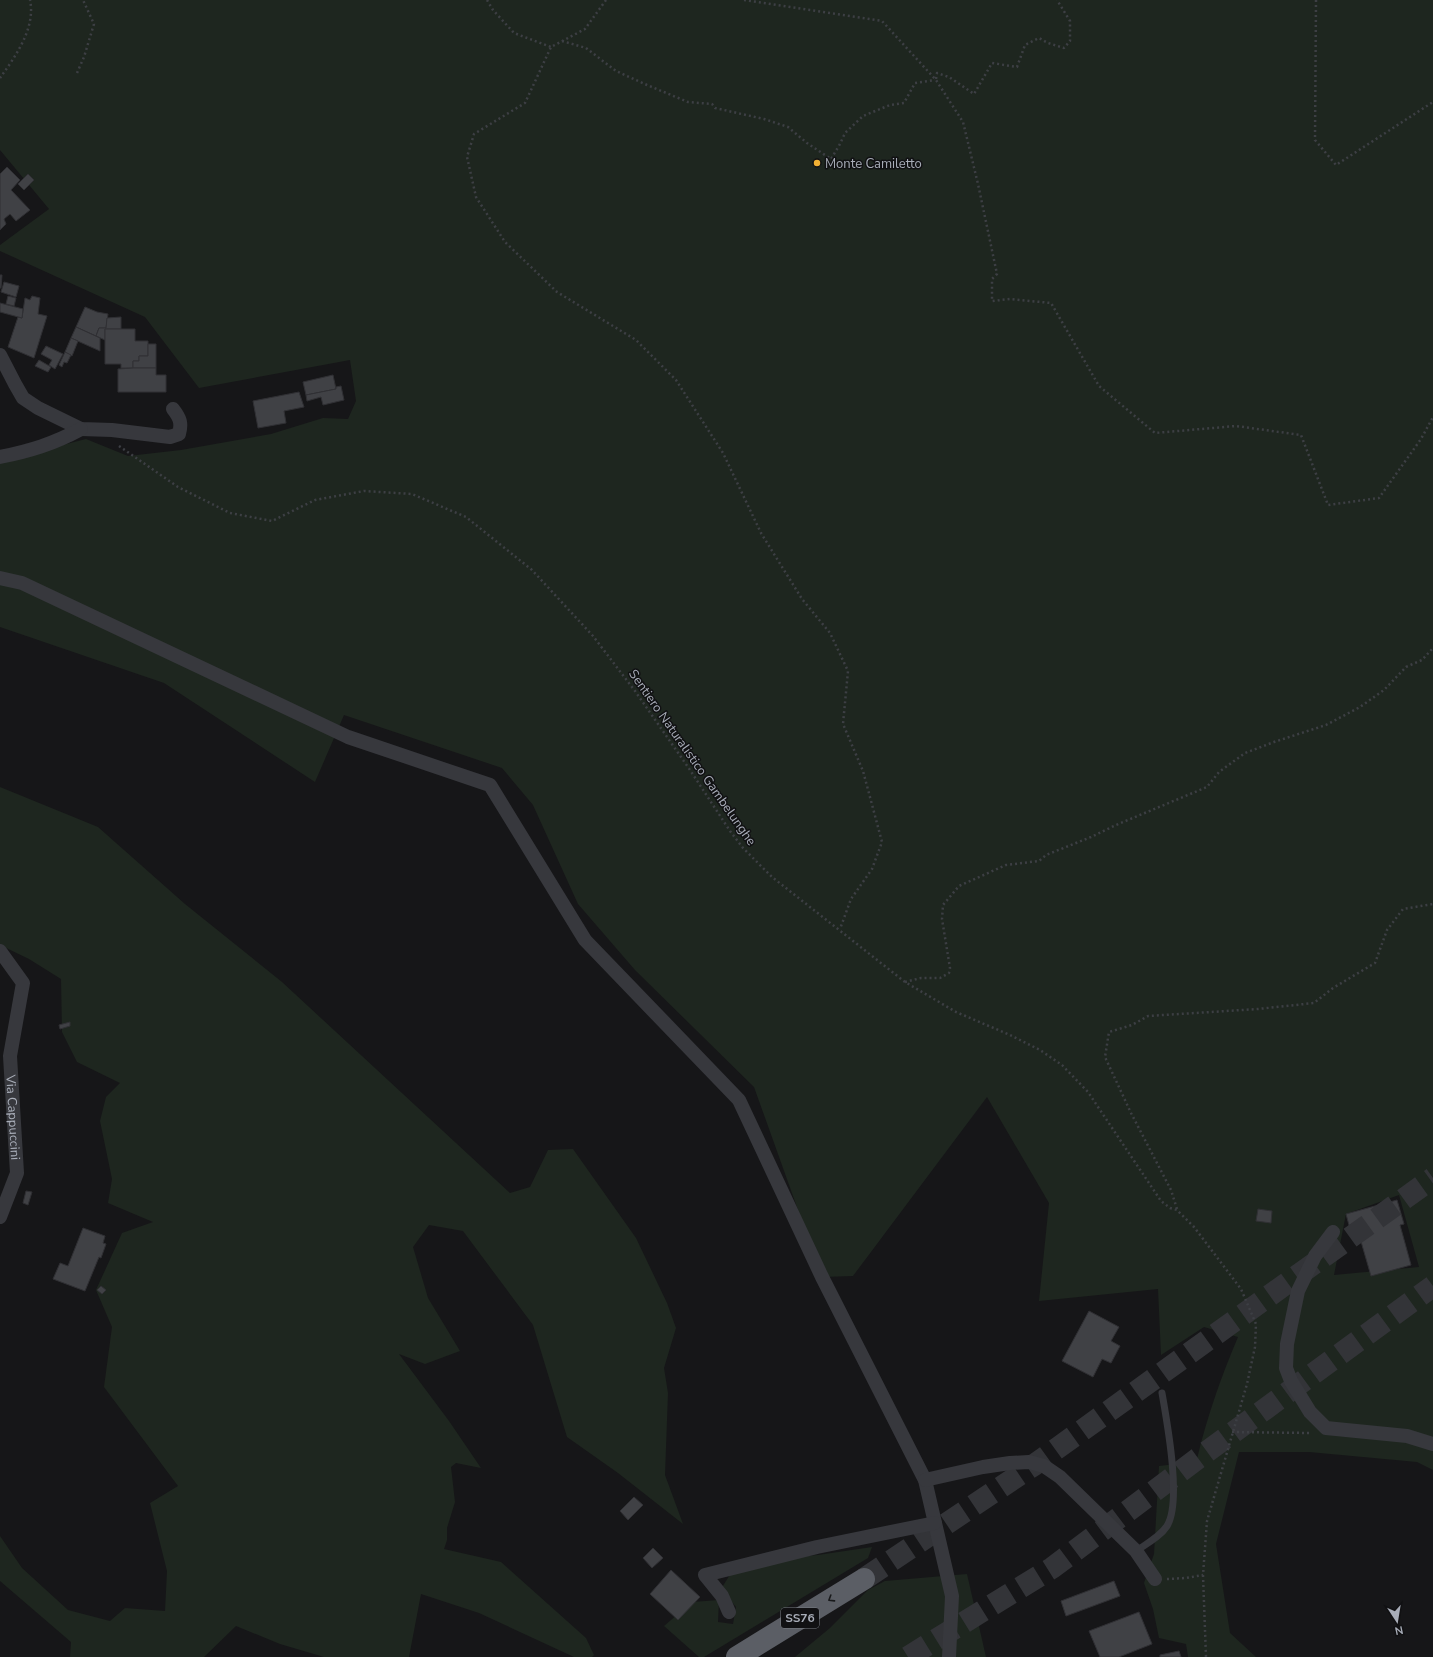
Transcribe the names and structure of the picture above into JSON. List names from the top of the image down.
{
  "streets": {
    "highway": ["SS76"],
    "street": ["Via Cappuccini"],
    "path": ["Sentiero Naturalistico Gambelunghe"]
  },
  "places": ["Monte Camiletto"],
  "north": "bottom"
}
